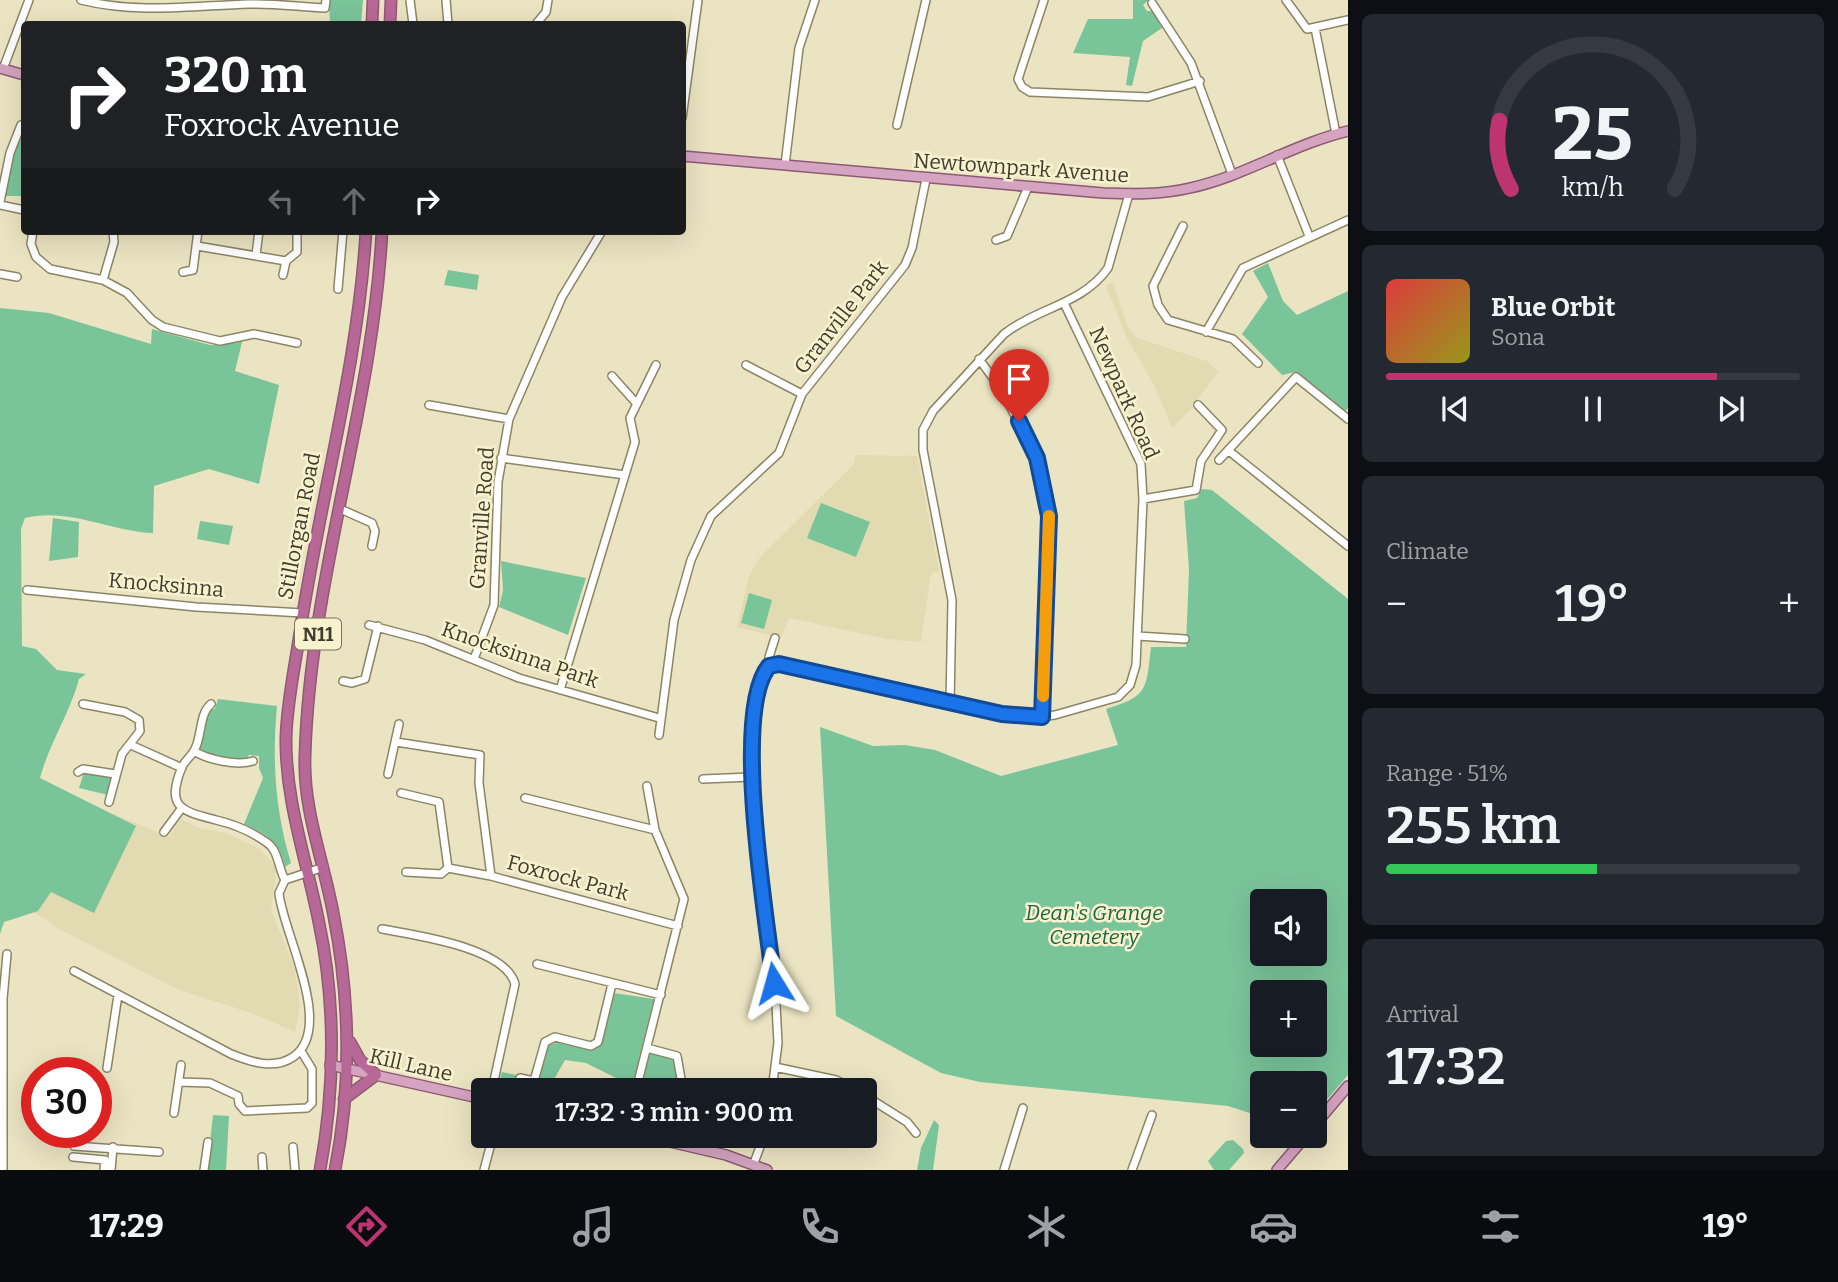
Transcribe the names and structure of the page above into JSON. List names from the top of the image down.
{
  "streets": {
    "highway": ["Stillorgan Road", "N11"],
    "main road": ["Newtownpark Avenue", "Kill Lane"],
    "street": [
      "Granville Park",
      "Newpark Road",
      "Granville Road",
      "Knocksinna",
      "Knocksinna Park",
      "Foxrock Park"
    ]
  },
  "crossings": [
    ["Newtownpark Avenue", "Granville Park"],
    ["Granville Park", "Knocksinna Park"],
    ["Granville Road", "Knocksinna Park"],
    ["Stillorgan Road", "Knocksinna"],
    ["Stillorgan Road", "N11"],
    ["Stillorgan Road", "Kill Lane"],
    ["N11", "Kill Lane"]
  ],
  "parks": ["Dean's Grange Cemetery"],
  "page": {
    "turn": ["320 m", "Foxrock Avenue"],
    "song": ["Blue Orbit", "Sona"],
    "tile": [
      "Climate",
      ["Range · 51%", "255 km"],
      ["Arrival", "17:32"]
    ],
    "heat": ["−", "19°", "+"],
    "map_buttons": ["+", "−"],
    "limit": "30",
    "trip": "17:32 · 3 min · 900 m",
    "tabs": ["17:29", "19°"],
    "gauge": ["25", "km/h"]
  }
}
